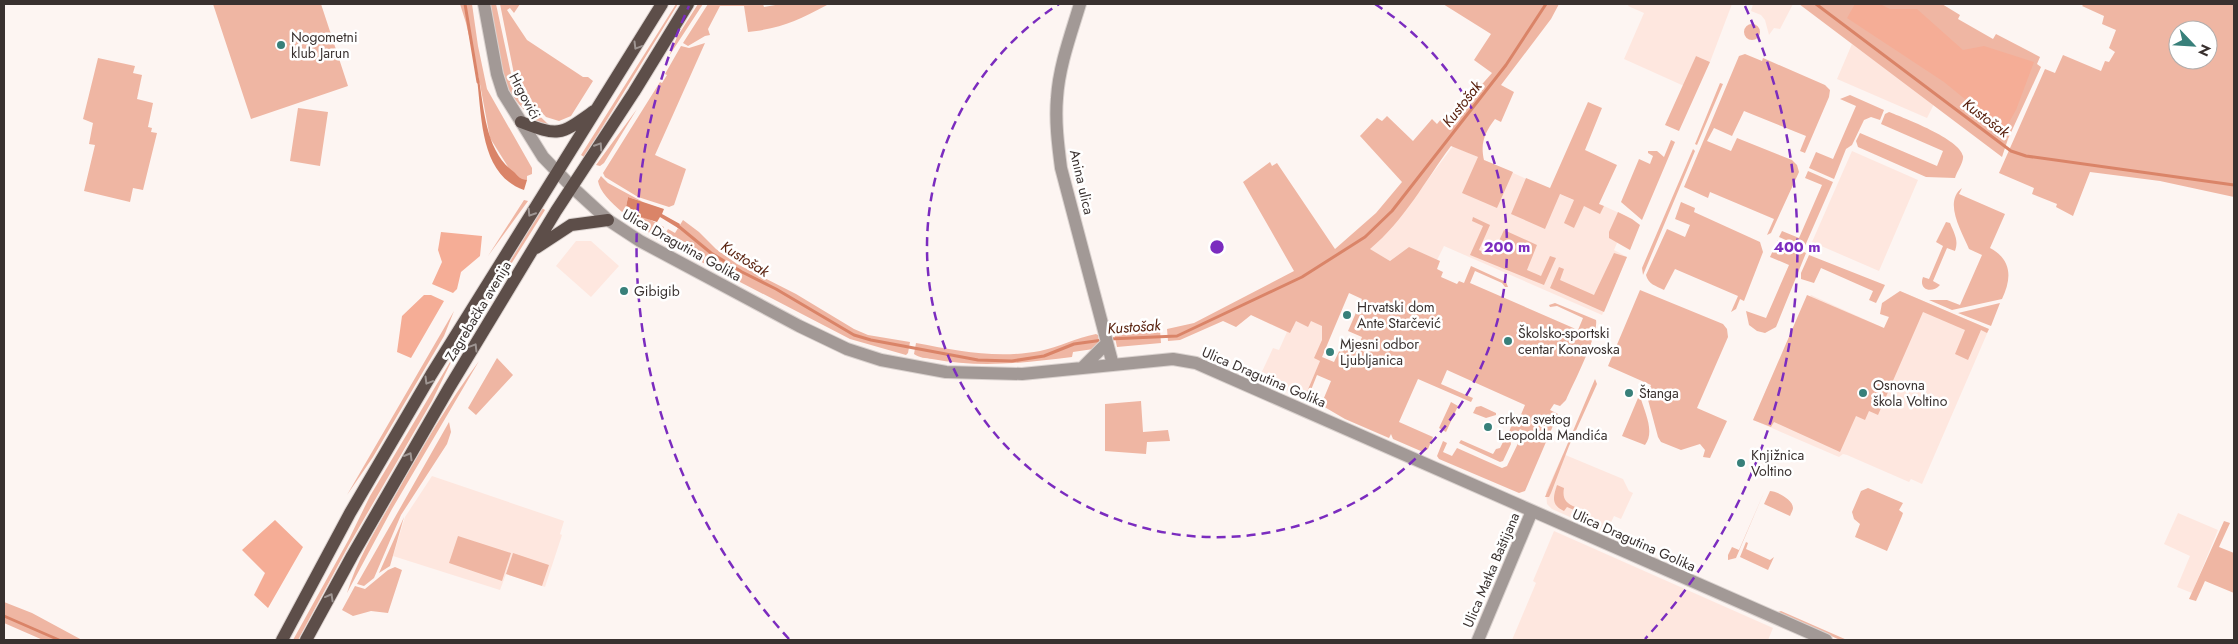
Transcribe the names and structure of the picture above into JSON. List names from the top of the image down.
{
  "streets": {
    "main road": ["Zagrebačka avenija"],
    "street": [
      "Hrgovići",
      "Anina ulica",
      "Ulica Dragutina Golika",
      "Ulica Matka Baštijana"
    ]
  },
  "crossings": [
    ["Hrgovići", "Ulica Dragutina Golika"],
    ["Hrgovići", "Zagrebačka avenija"],
    ["Anina ulica", "Ulica Dragutina Golika"],
    ["Ulica Dragutina Golika", "Zagrebačka avenija"],
    ["Ulica Dragutina Golika", "Ulica Matka Baštijana"]
  ],
  "water": ["Kustošak"],
  "places": [
    "Nogometni klub Jarun",
    "Gibigib",
    "Hrvatski dom Ante Starčević",
    "Školsko-sportski centar Konavoska",
    "Mjesni odbor Ljubljanica",
    "Štanga",
    "Osnovna škola Voltino",
    "crkva svetog Leopolda Mandića",
    "Knjižnica Voltino"
  ],
  "north": "bottom right",
  "rings": ["200 m", "400 m"]
}
